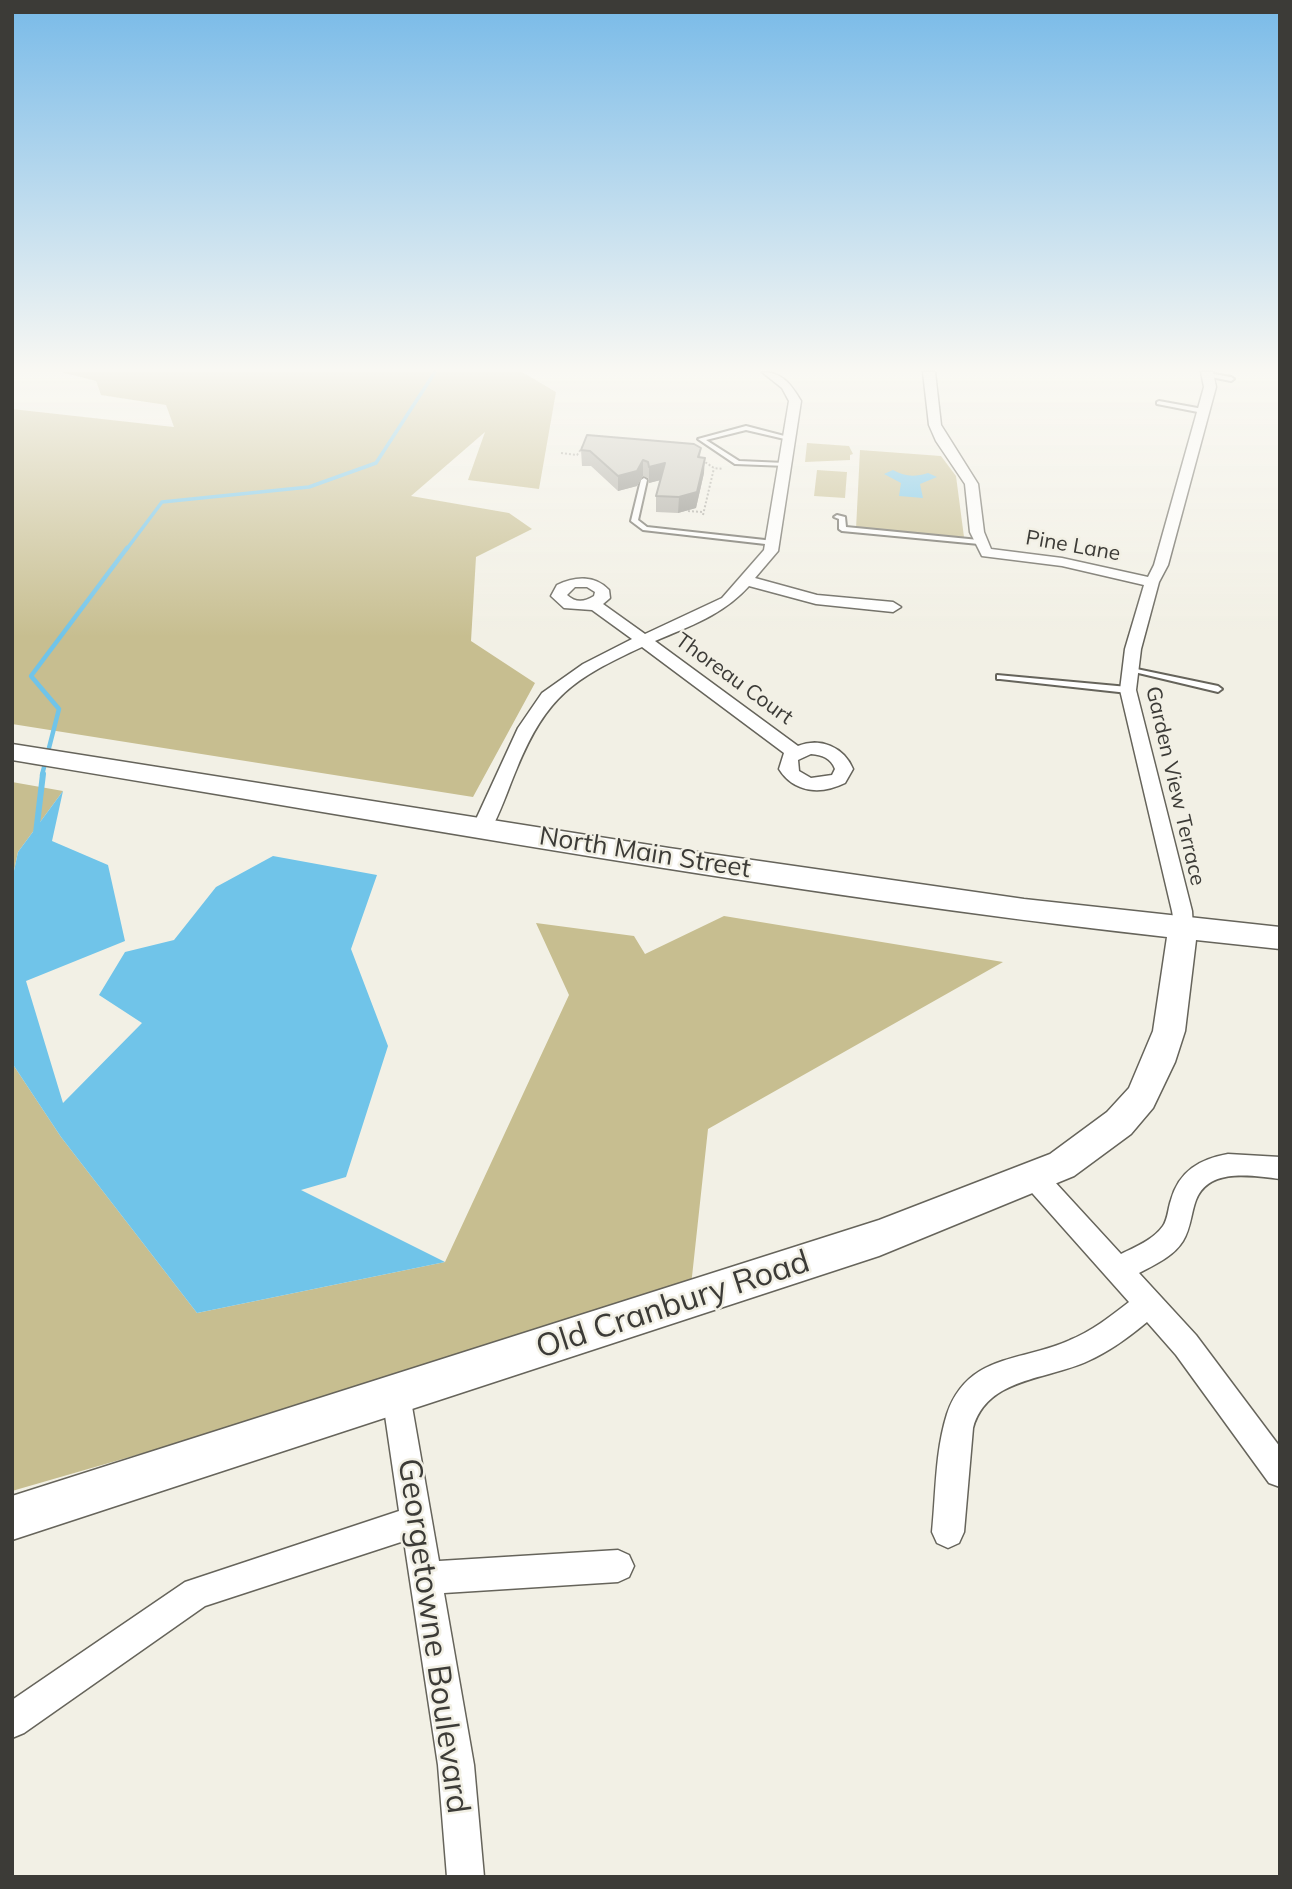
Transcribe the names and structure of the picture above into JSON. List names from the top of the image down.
{
  "streets": {
    "street": [
      "Pine Lane",
      "Thoreau Court",
      "Garden View Terrace",
      "North Main Street",
      "Old Cranbury Road",
      "Georgetowne Boulevard"
    ]
  },
  "crossings": [
    ["Pine Lane", "Garden View Terrace"],
    ["Garden View Terrace", "North Main Street"],
    ["Garden View Terrace", "Old Cranbury Road"],
    ["North Main Street", "Old Cranbury Road"],
    ["Old Cranbury Road", "Georgetowne Boulevard"]
  ]
}
